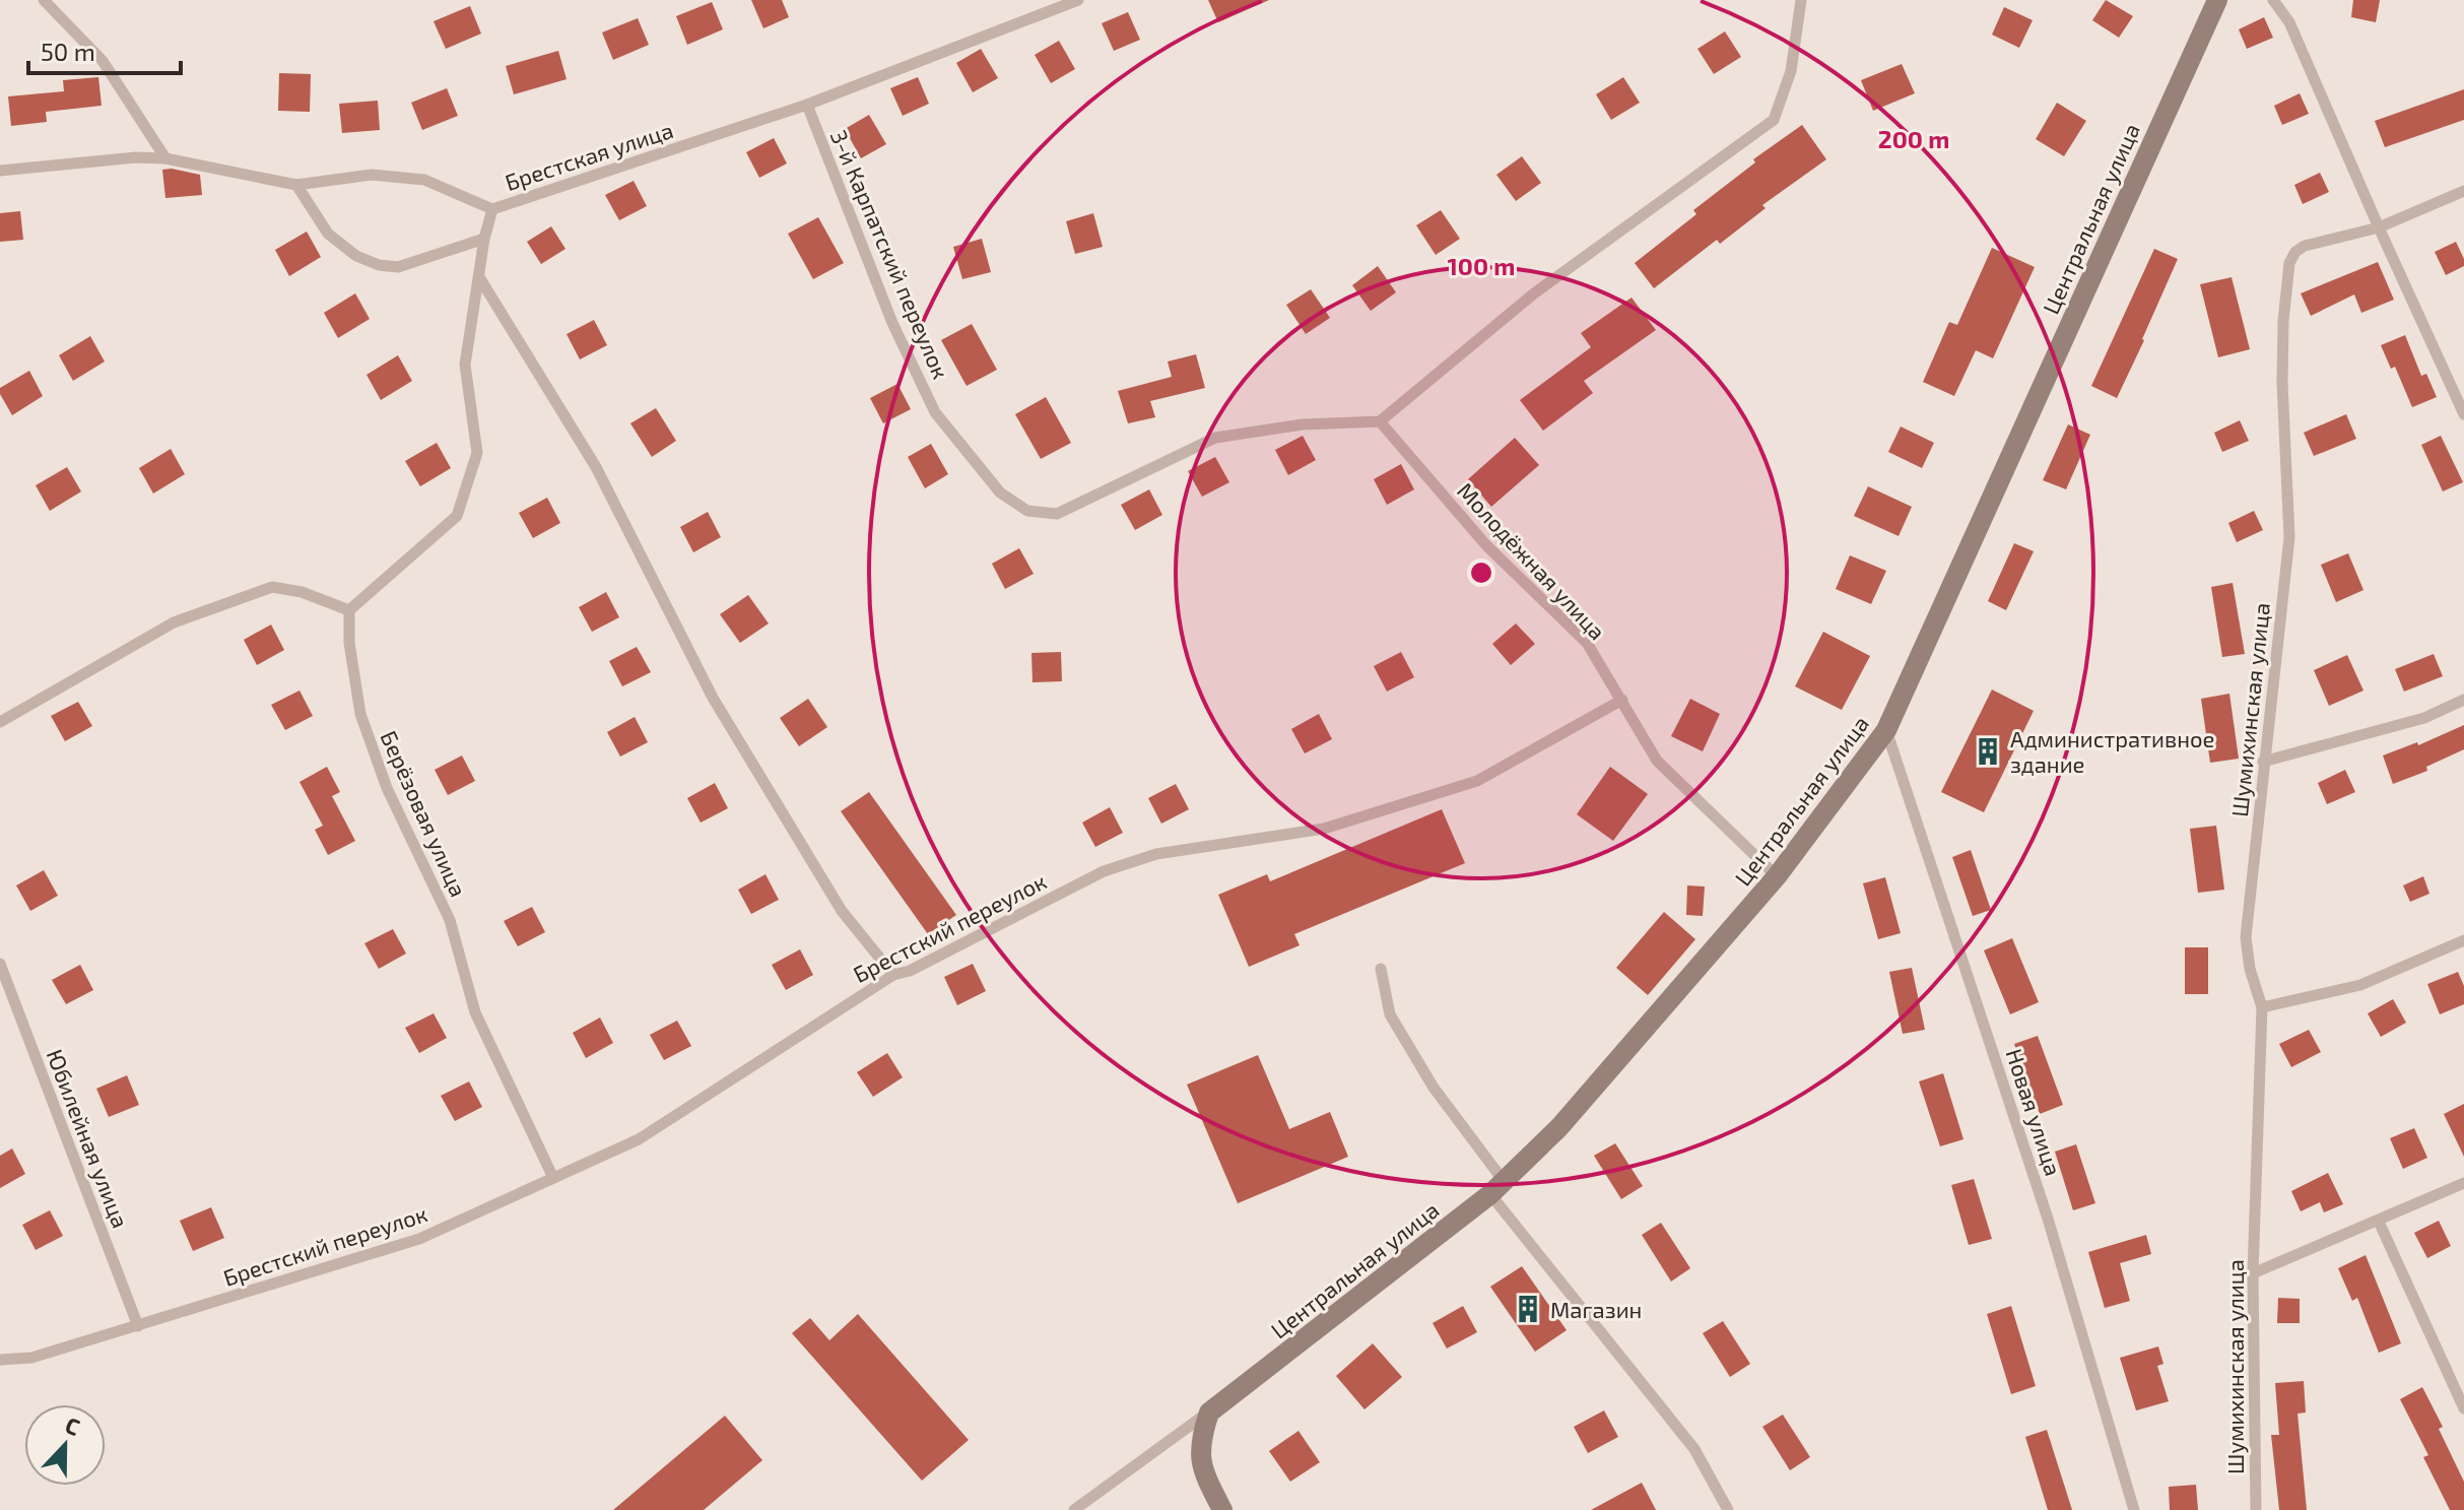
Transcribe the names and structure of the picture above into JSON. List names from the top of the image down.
{
  "streets": {
    "street": ["Центральная улица"],
    "lane": [
      "Брестская улица",
      "3-й Карпатский переулок",
      "Молодёжная улица",
      "Шумихинская улица",
      "Берёзовая улица",
      "Брестский переулок",
      "Новая улица",
      "Юбилейная улица"
    ]
  },
  "crossings": [
    ["Брестская улица", "3-й Карпатский переулок"],
    ["Центральная улица", "Молодёжная улица"],
    ["Центральная улица", "Новая улица"],
    ["3-й Карпатский переулок", "Молодёжная улица"],
    ["Молодёжная улица", "Брестский переулок"],
    ["Берёзовая улица", "Брестский переулок"],
    ["Брестский переулок", "Юбилейная улица"]
  ],
  "places": {
    "building": ["Административное здание", "Магазин"]
  },
  "scale_bar": "50 m",
  "north": "top",
  "rings": ["200 m", "100 m"]
}
